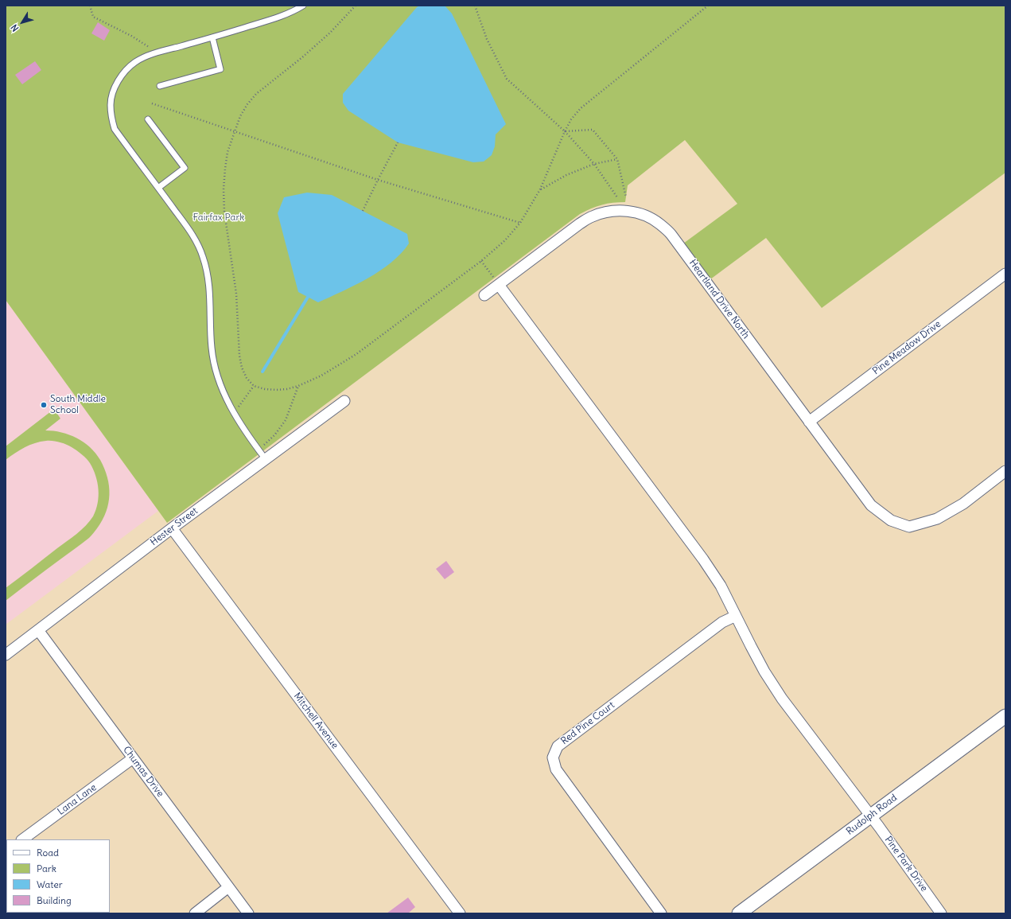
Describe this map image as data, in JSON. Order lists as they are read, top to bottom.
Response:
{
  "streets": {
    "street": [
      "Heartland Drive North",
      "Pine Meadow Drive",
      "Hester Street",
      "Mitchell Avenue",
      "Red Pine Court",
      "Chumas Drive",
      "Lana Lane",
      "Rudolph Road",
      "Pine Park Drive"
    ]
  },
  "crossings": [
    ["Heartland Drive North", "Pine Meadow Drive"],
    ["Heartland Drive North", "Pine Park Drive"],
    ["Hester Street", "Mitchell Avenue"],
    ["Hester Street", "Chumas Drive"],
    ["Red Pine Court", "Pine Park Drive"],
    ["Chumas Drive", "Lana Lane"],
    ["Rudolph Road", "Pine Park Drive"]
  ],
  "parks": ["Fairfax Park"],
  "places": ["South Middle School"],
  "legend": [
    "Road",
    "Park",
    "Water",
    "Building"
  ],
  "north": "bottom left"
}
